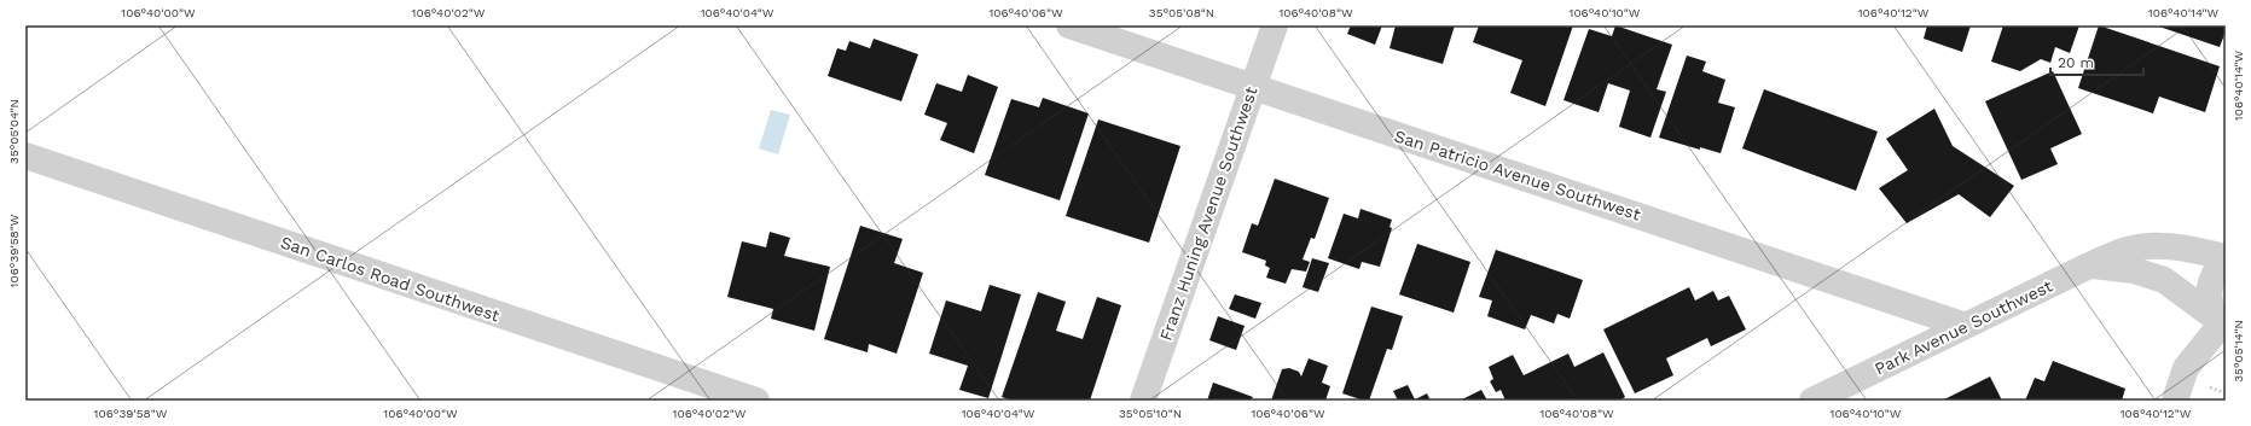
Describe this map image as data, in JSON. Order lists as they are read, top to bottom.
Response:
{
  "streets": {
    "street": [
      "San Patricio Avenue Southwest",
      "Franz Huning Avenue Southwest",
      "San Carlos Road Southwest",
      "Park Avenue Southwest"
    ]
  },
  "crossings": [
    ["San Patricio Avenue Southwest", "Franz Huning Avenue Southwest"],
    ["San Patricio Avenue Southwest", "Park Avenue Southwest"]
  ],
  "scale_bar": "20 m",
  "coordinates": [
    "106°40'00\"W",
    "106°40'02\"W",
    "106°40'04\"W",
    "106°40'06\"W",
    "35°05'08\"N",
    "106°40'08\"W",
    "106°40'10\"W",
    "106°40'12\"W",
    "106°40'14\"W",
    "35°05'04\"N",
    "106°39'58\"W",
    "35°05'14\"N",
    "35°05'10\"N"
  ]
}
